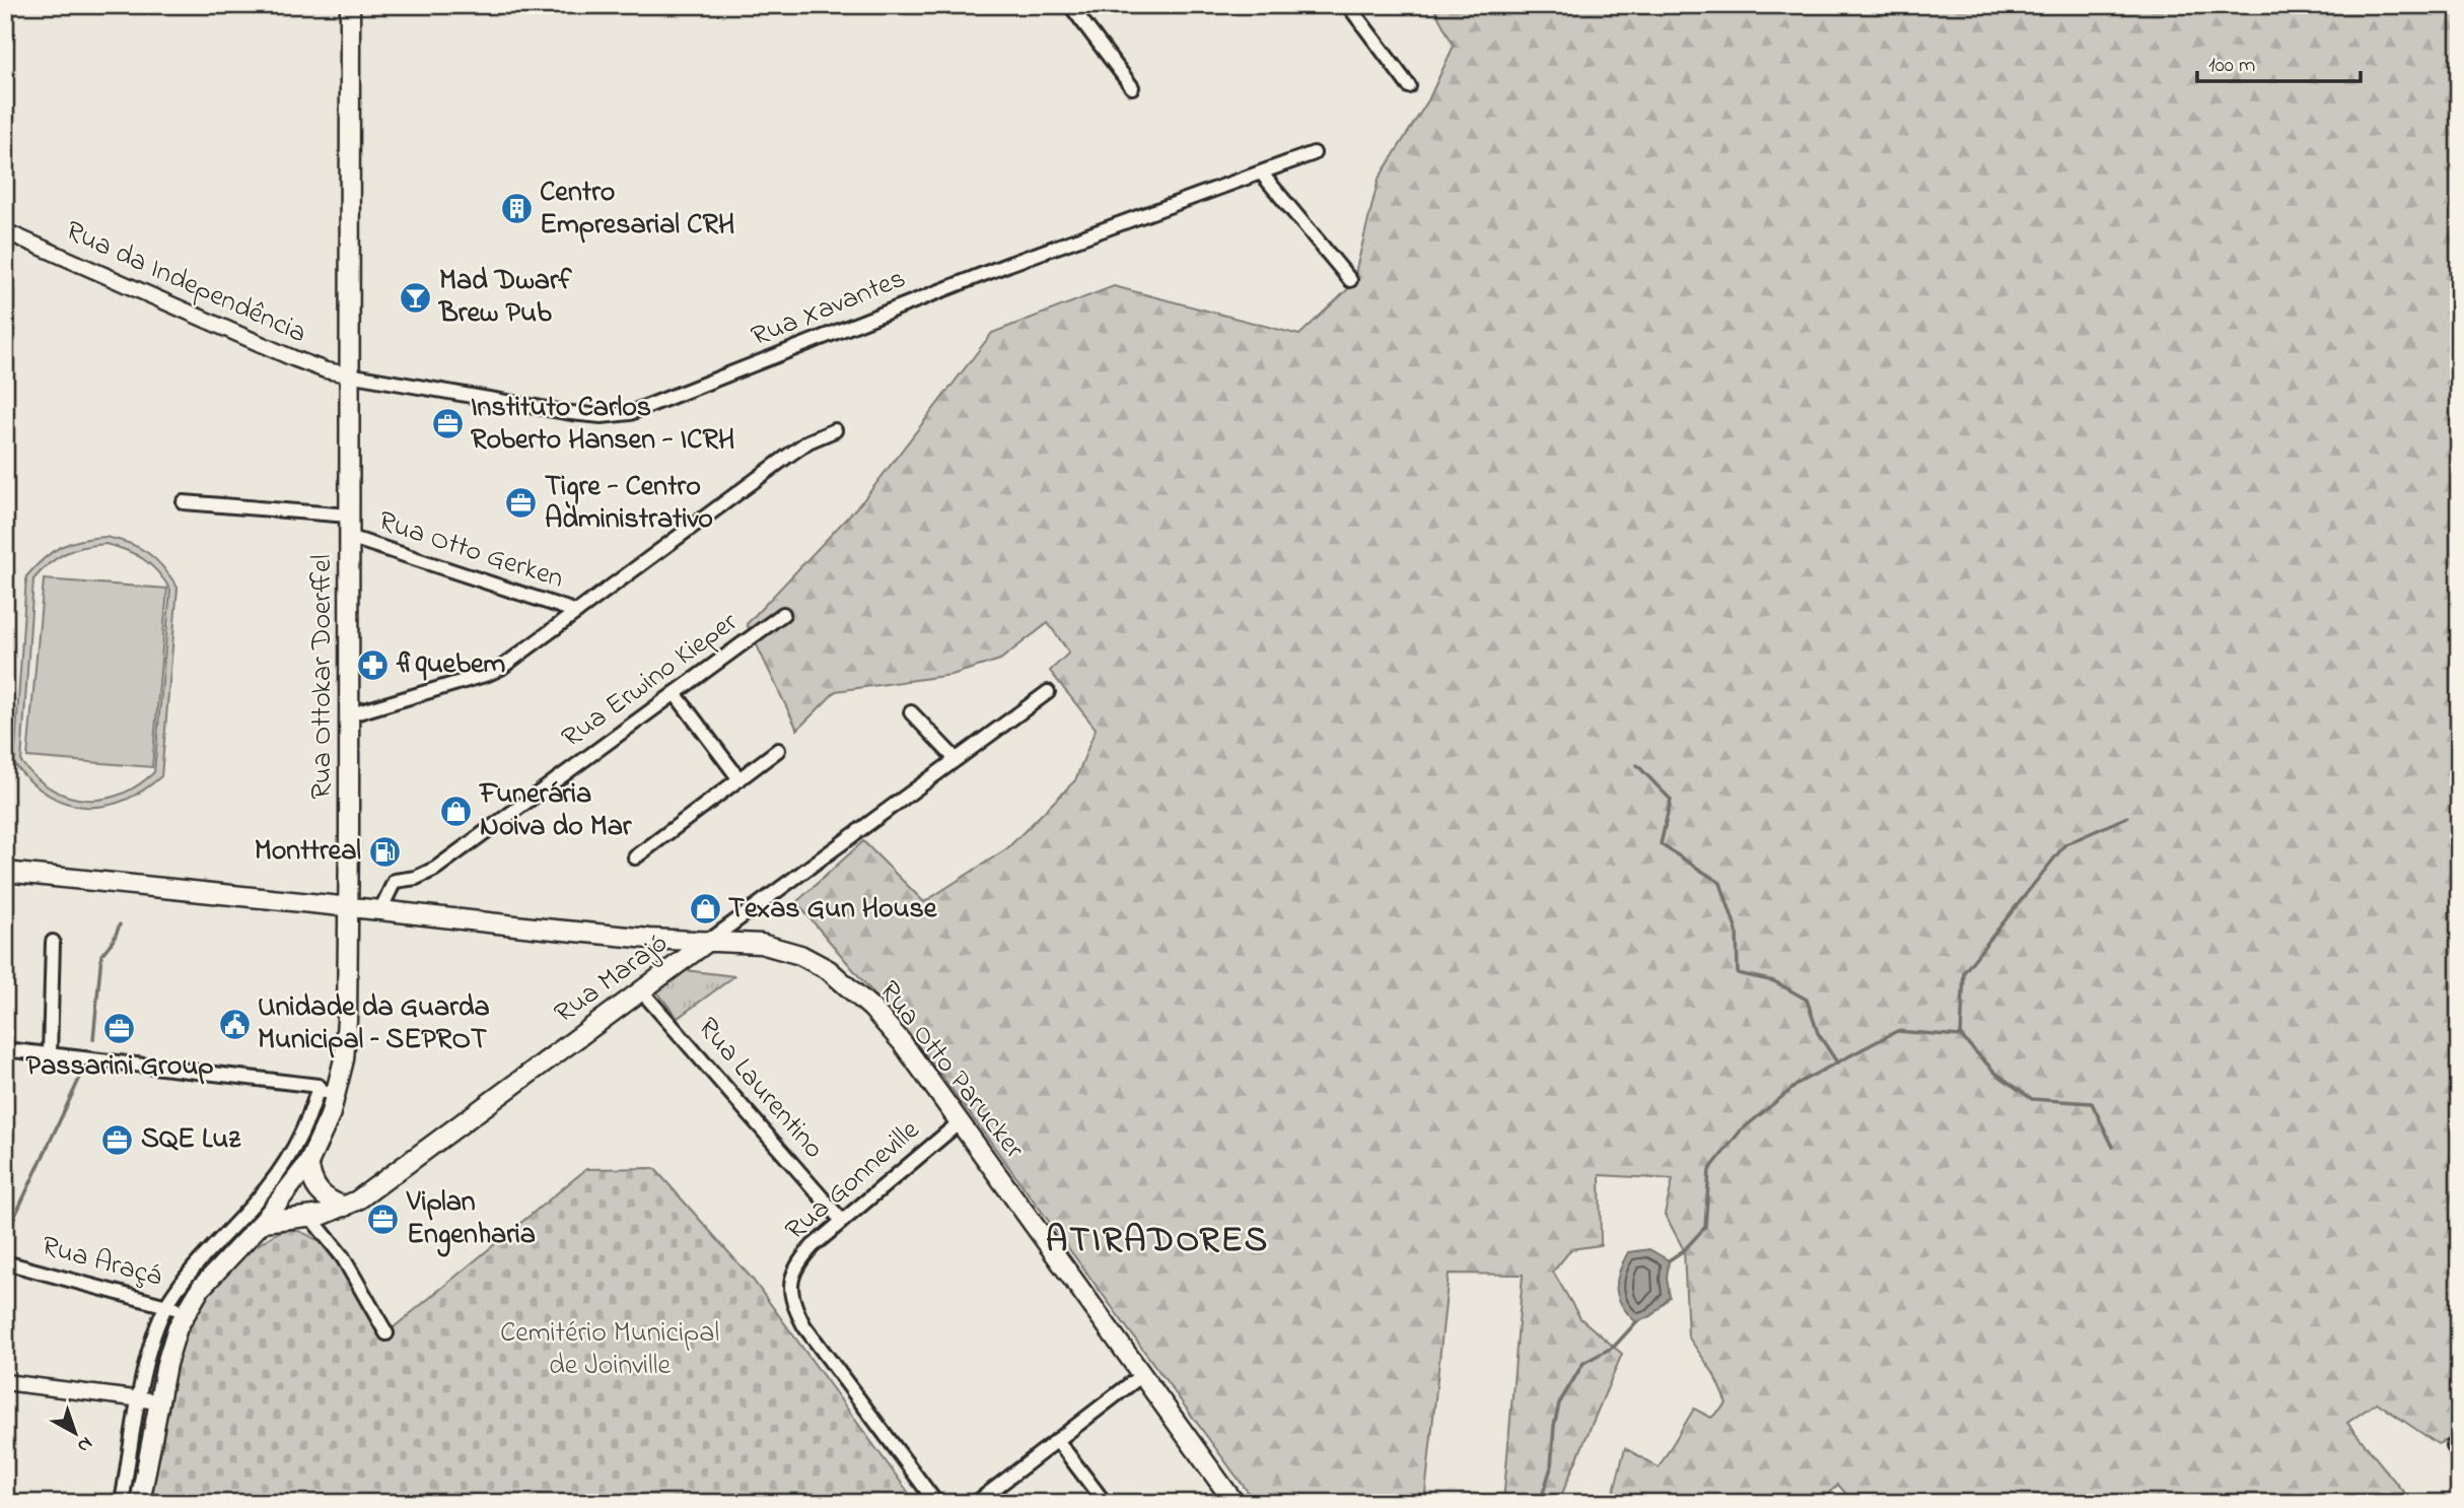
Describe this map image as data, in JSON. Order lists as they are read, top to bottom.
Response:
{
  "streets": {
    "main road": ["Rua Ottokar Doerffel", "Rua Marajó", "Rua Otto Parucker"],
    "street": [
      "Rua da Independência",
      "Rua Xavantes",
      "Rua Otto Gerken",
      "Rua Erwino Kieper",
      "Rua Laurentino",
      "Rua Gonneville",
      "Rua Araçá"
    ]
  },
  "crossings": [
    ["Rua da Independência", "Rua Xavantes"],
    ["Rua da Independência", "Rua Ottokar Doerffel"],
    ["Rua Xavantes", "Rua Ottokar Doerffel"],
    ["Rua Otto Gerken", "Rua Ottokar Doerffel"],
    ["Rua Ottokar Doerffel", "Rua Marajó"],
    ["Rua Ottokar Doerffel", "Rua Otto Parucker"],
    ["Rua Ottokar Doerffel", "Rua Araçá"],
    ["Rua Erwino Kieper", "Rua Otto Parucker"],
    ["Rua Marajó", "Rua Otto Parucker"],
    ["Rua Marajó", "Rua Laurentino"],
    ["Rua Otto Parucker", "Rua Gonneville"],
    ["Rua Laurentino", "Rua Gonneville"]
  ],
  "districts": ["ATIRADORES"],
  "parks": ["Cemitério Municipal de Joinville"],
  "places": {
    "building": ["Centro Empresarial CRH"],
    "bar": ["Mad Dwarf Brew Pub"],
    "office": [
      "Instituto Carlos Roberto Hansen - ICRH",
      "Tigre - Centro Administrativo",
      "Passarini Group",
      "SQE Luz",
      "Viplan Engenharia"
    ],
    "pharmacy": ["fiquebem"],
    "shop": ["Funerária Noiva do Mar", "Texas Gun House"],
    "fuel station": ["Monttreal"],
    "public building": ["Unidade da Guarda Municipal – SEPROT"]
  },
  "scale_bar": "100 m",
  "north": "bottom right"
}
